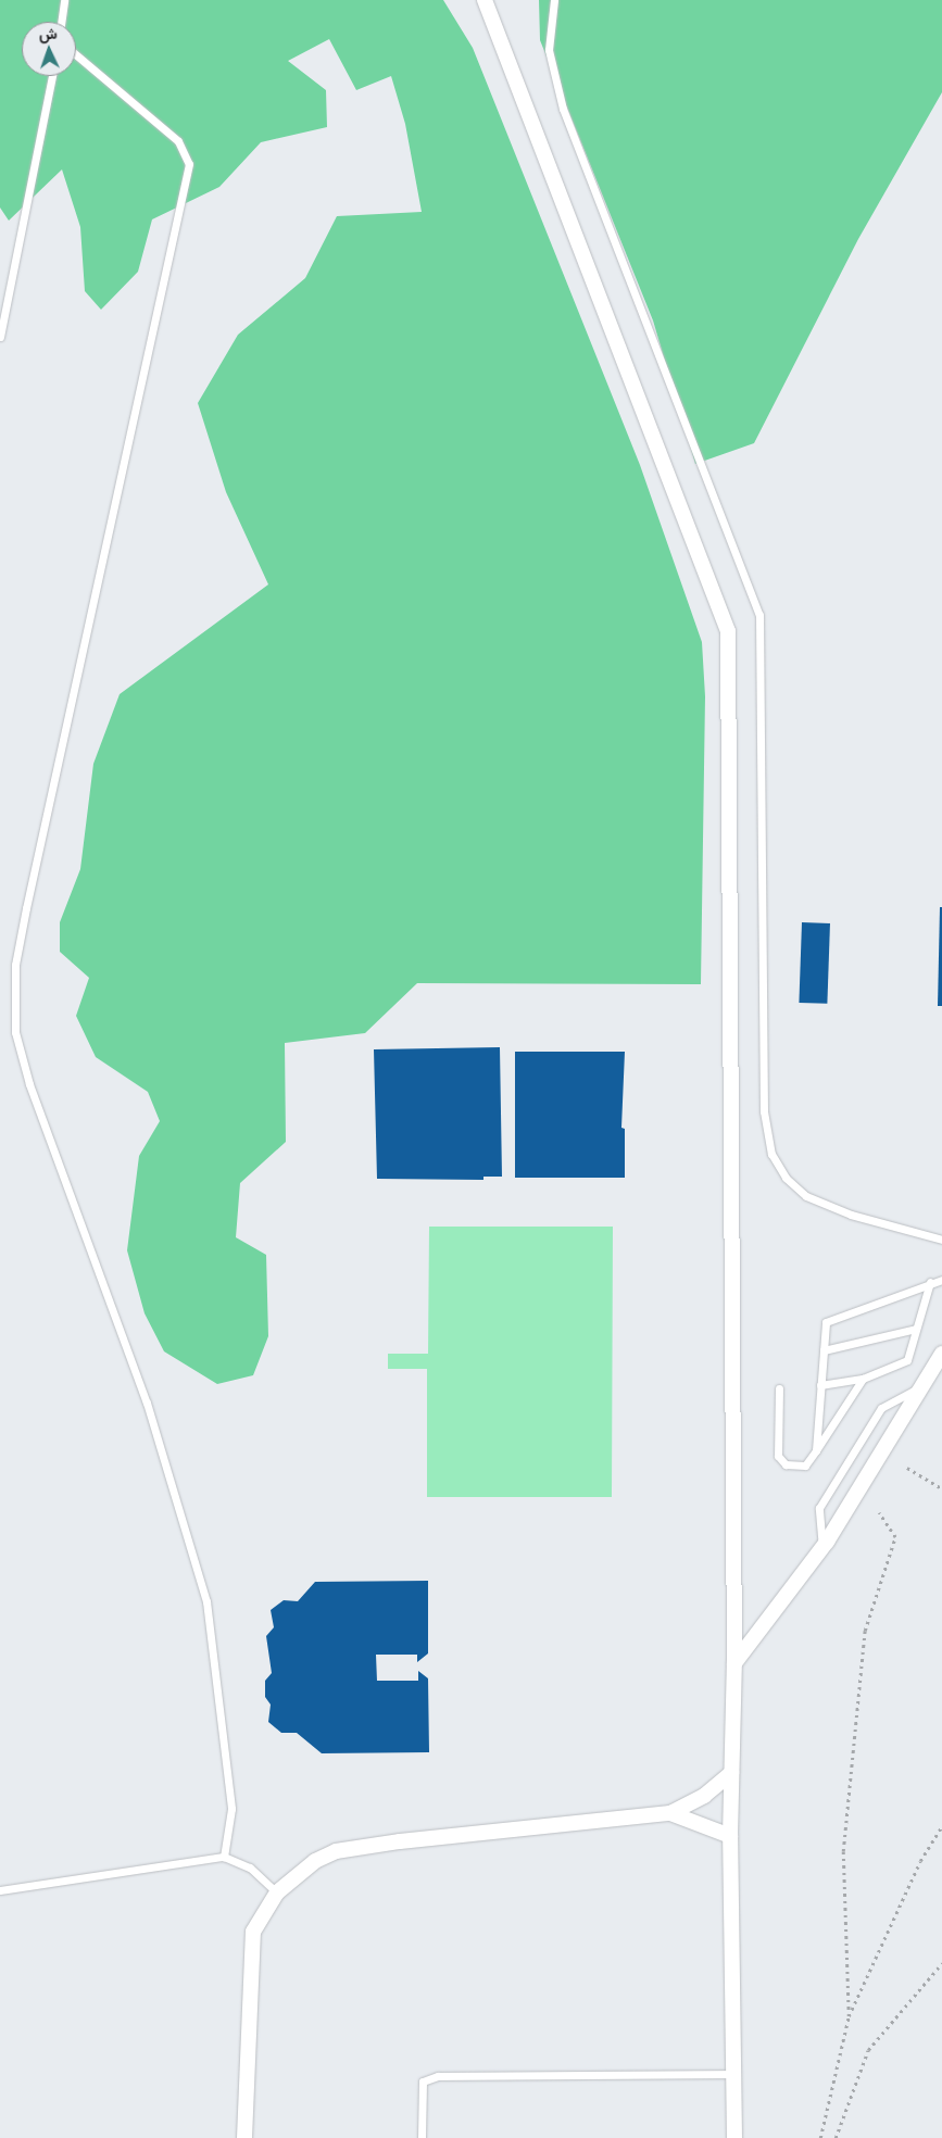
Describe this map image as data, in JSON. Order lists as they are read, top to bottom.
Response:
{
  "north": "top"
}
